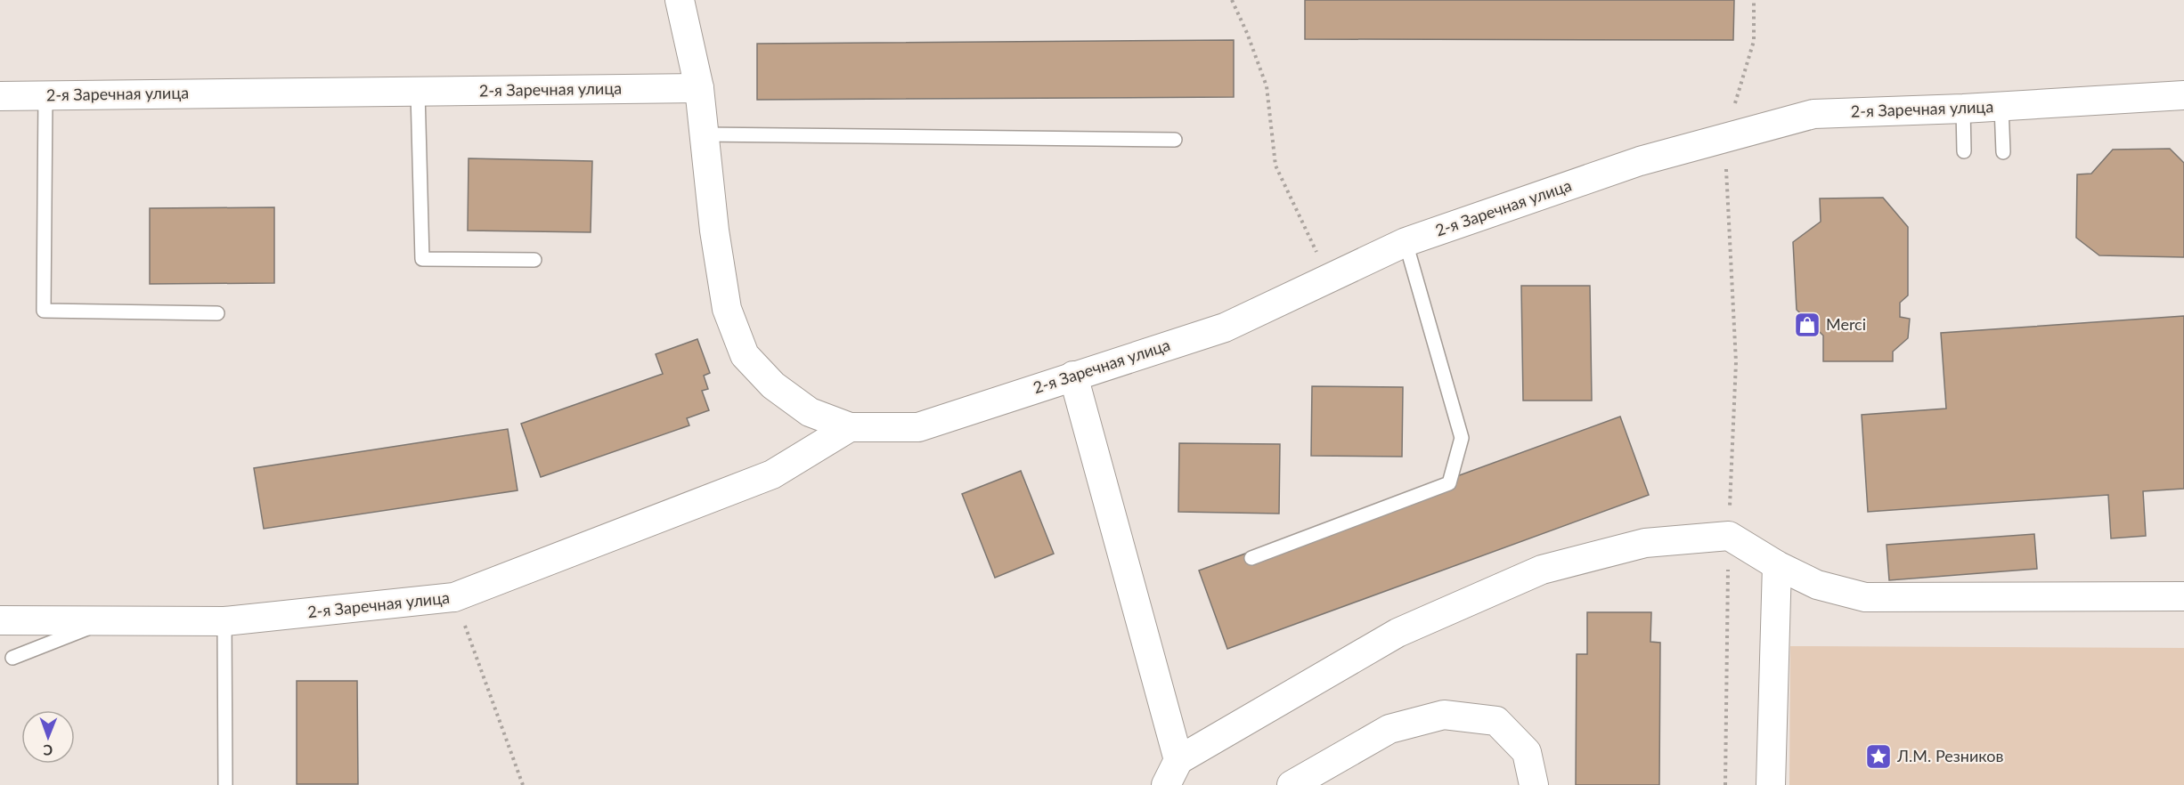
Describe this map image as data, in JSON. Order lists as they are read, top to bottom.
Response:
{
  "streets": {
    "street": ["2-я Заречная улица"]
  },
  "places": {
    "shop": ["Merci"],
    "place": ["Л.М. Резников"]
  },
  "north": "bottom"
}
